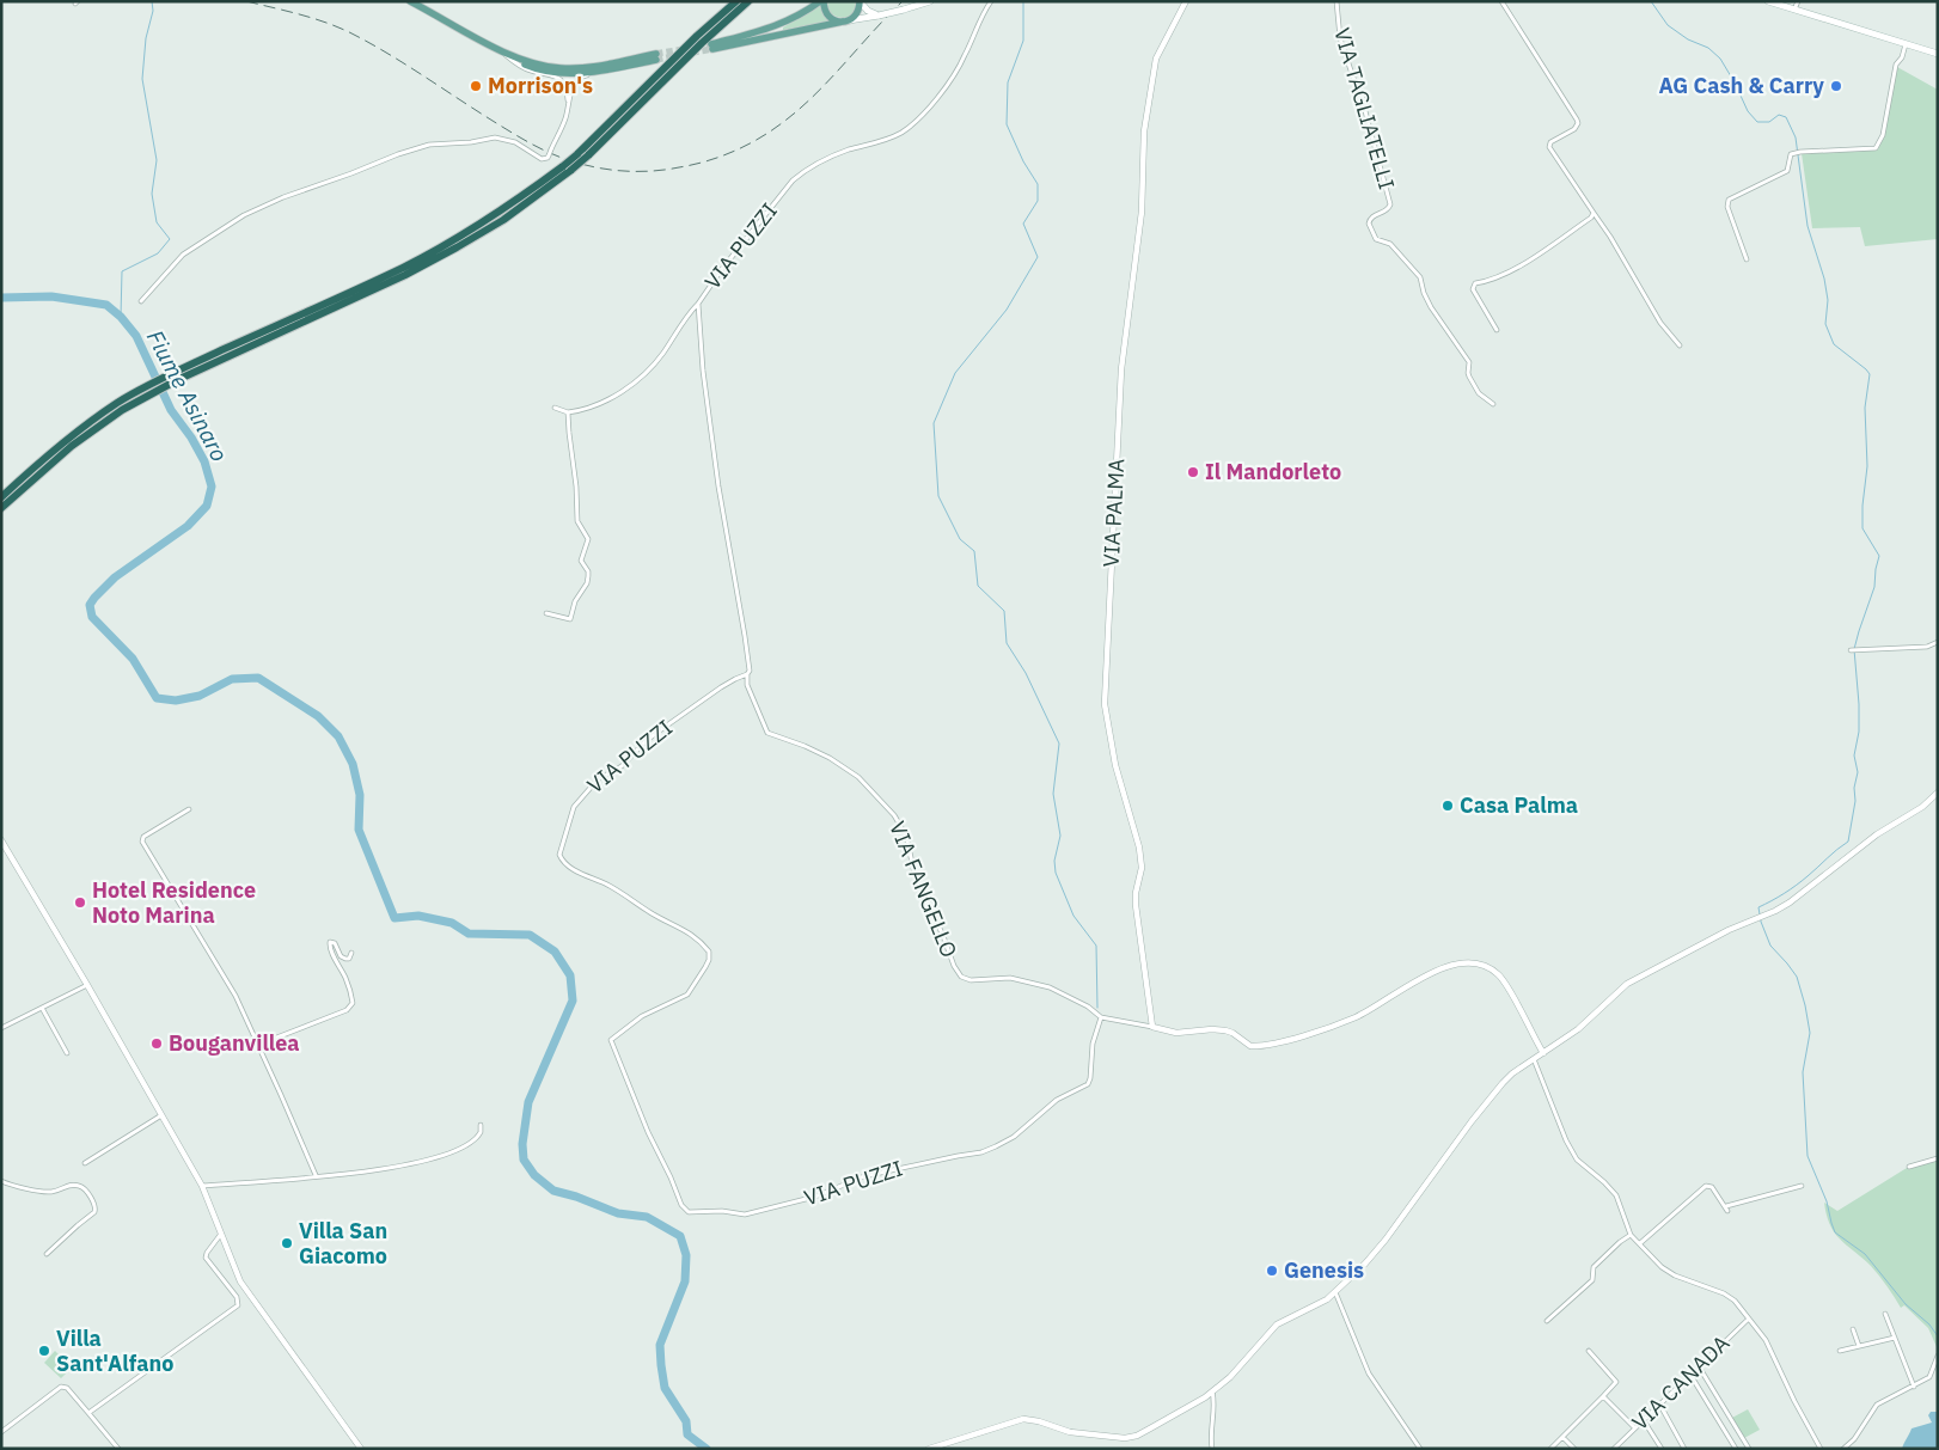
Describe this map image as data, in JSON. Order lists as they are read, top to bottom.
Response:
{
  "streets": {
    "street": [
      "VIA TAGLIATELLI",
      "VIA PUZZI",
      "VIA PALMA",
      "VIA FANGELLO",
      "VIA CANADA"
    ]
  },
  "crossings": [
    ["VIA PUZZI", "VIA FANGELLO"],
    ["VIA PALMA", "VIA FANGELLO"]
  ],
  "water": ["Fiume Asinaro"],
  "places": [
    "Morrison's",
    "AG Cash & Carry",
    "Il Mandorleto",
    "Casa Palma",
    "Hotel Residence Noto Marina",
    "Bouganvillea",
    "Villa San Giacomo",
    "Genesis",
    "Villa Sant'Alfano"
  ]
}
